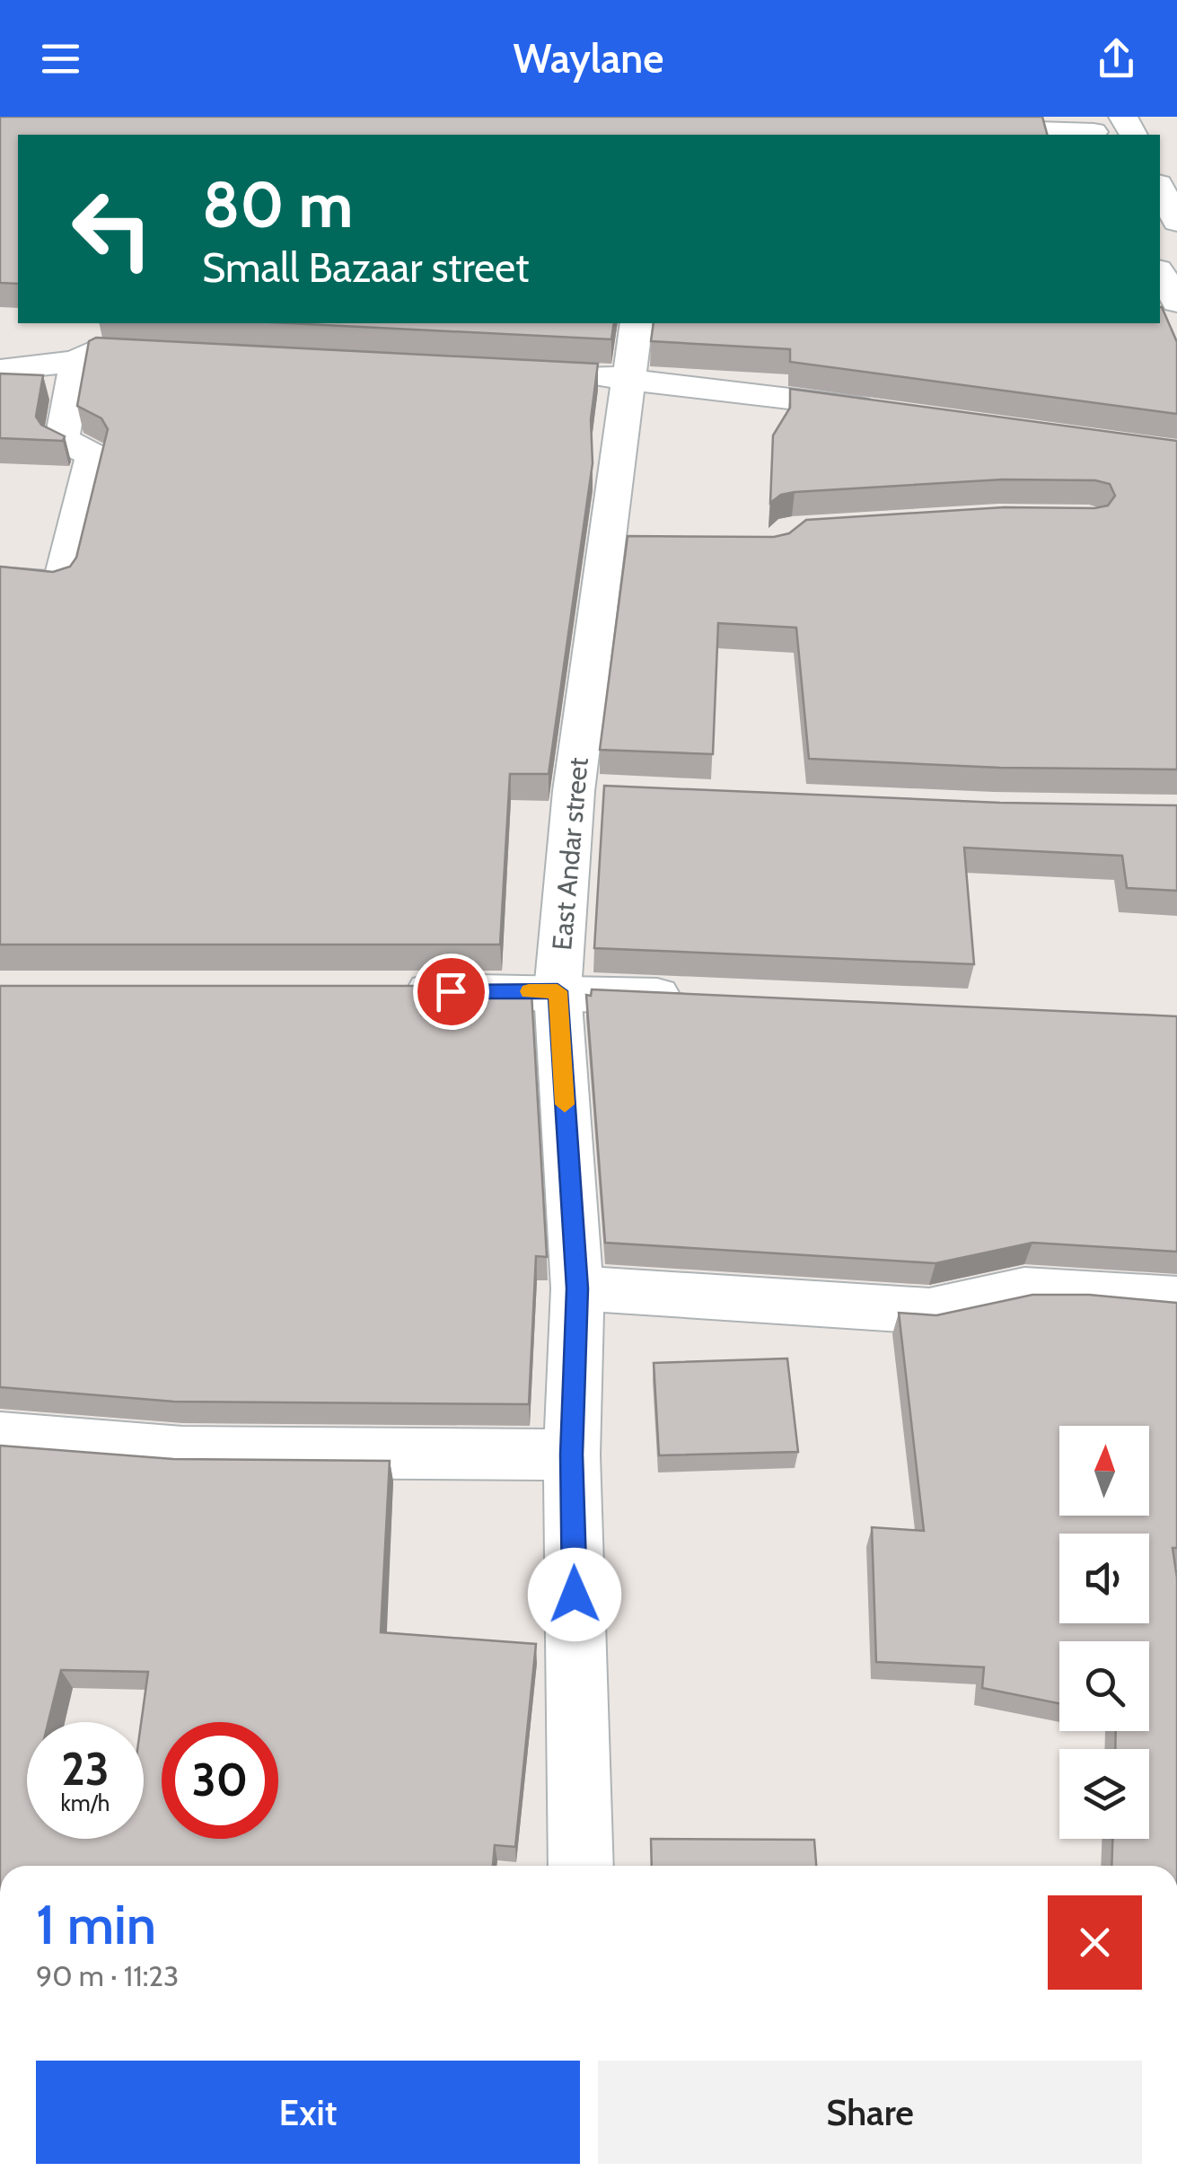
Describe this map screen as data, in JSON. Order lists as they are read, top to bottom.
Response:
{
  "streets": {
    "street": ["East Andar street"]
  },
  "north": "top",
  "page": {
    "header": "Waylane",
    "turn": ["80 m", "Small Bazaar street"],
    "speed": "23 km/h",
    "limit": "30",
    "heading": ["1 min", "90 m · 11:23"],
    "buttons": ["Exit", "Share"]
  }
}
